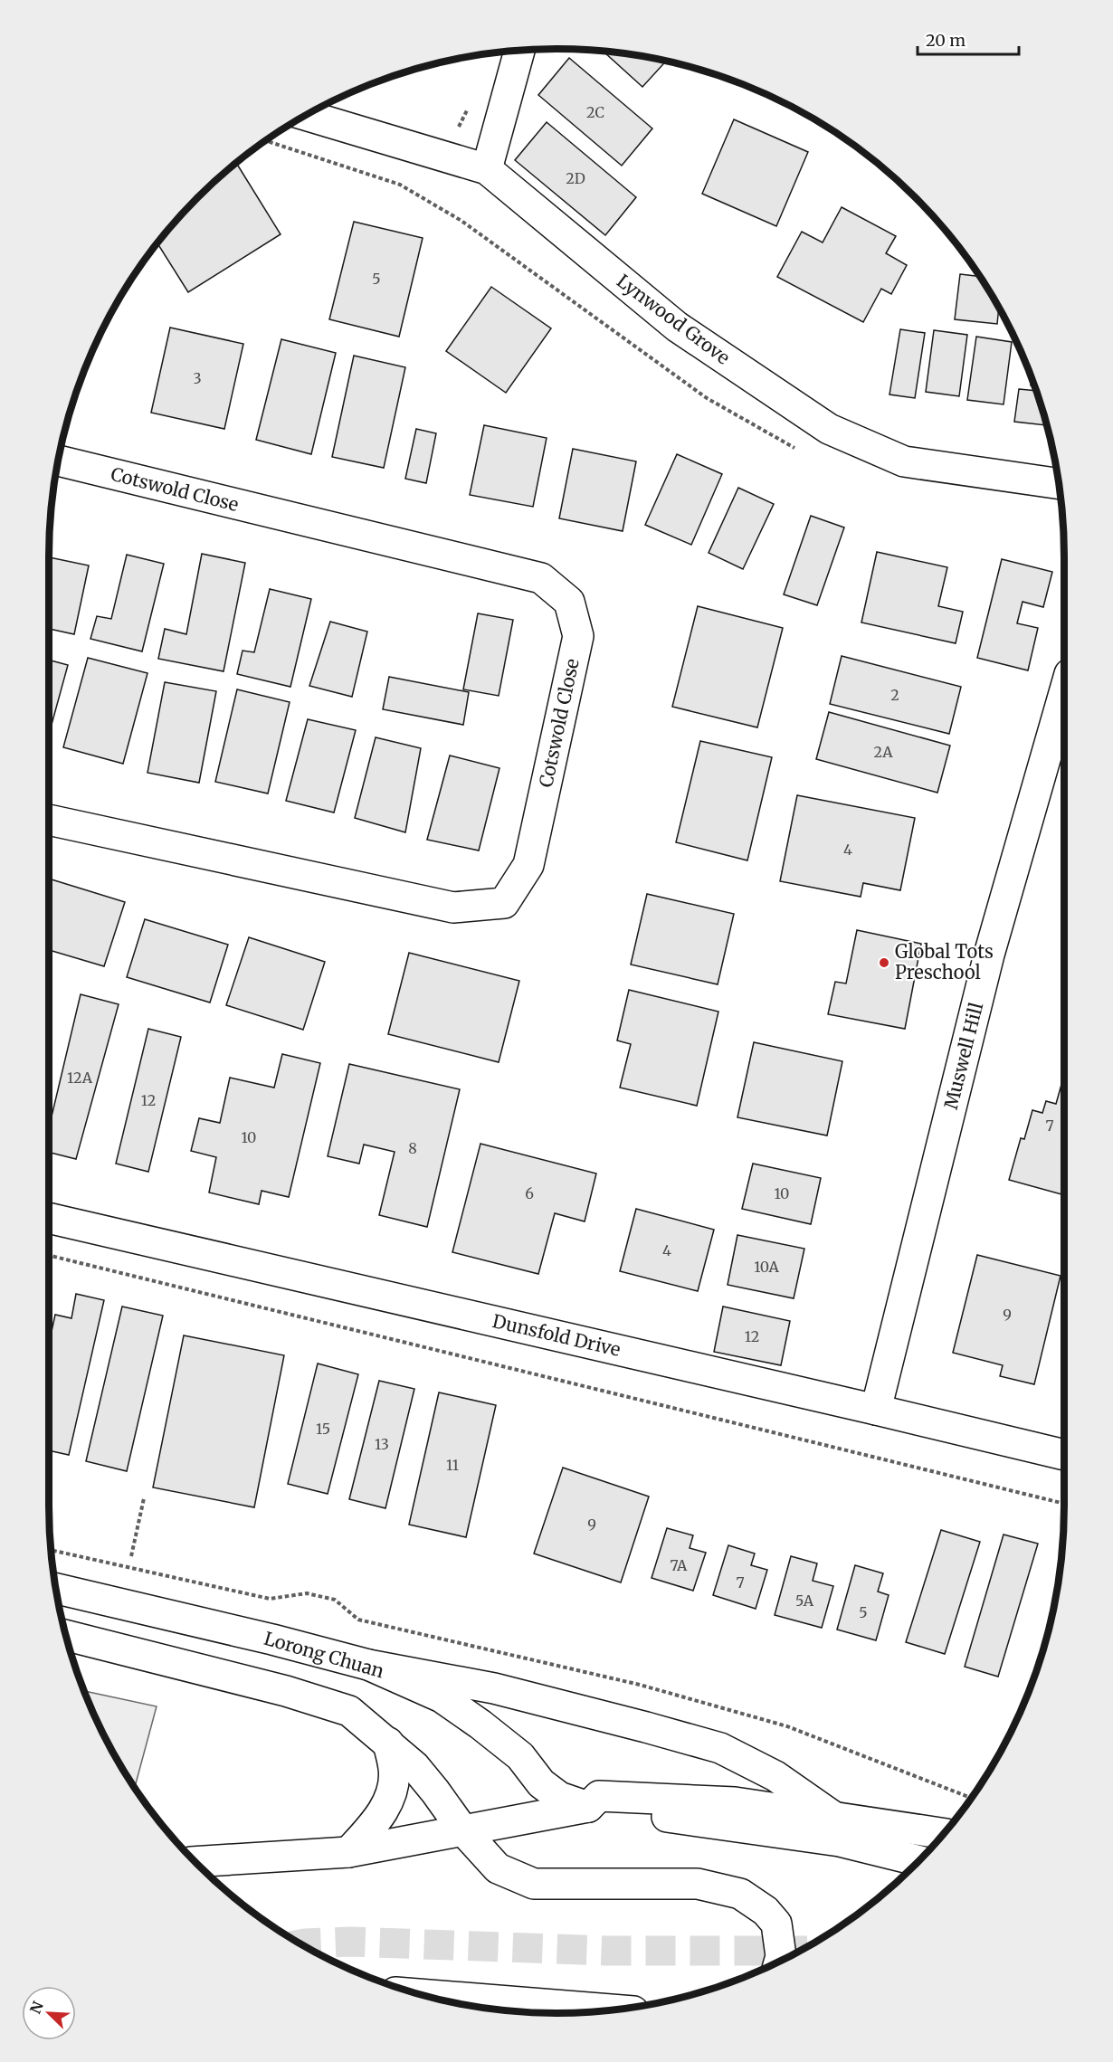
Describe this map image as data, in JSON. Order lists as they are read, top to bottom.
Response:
{
  "streets": {
    "main road": [
      "Lynwood Grove",
      "Cotswold Close",
      "Muswell Hill",
      "Dunsfold Drive",
      "Lorong Chuan"
    ]
  },
  "crossings": [
    ["Muswell Hill", "Dunsfold Drive"]
  ],
  "places": ["Global Tots Preschool"],
  "house_numbers": [
    "2C",
    "2D",
    "5",
    "3",
    "2",
    "2A",
    "4",
    "12A",
    "12",
    "7",
    "10",
    "8",
    "6",
    "10",
    "4",
    "10A",
    "9",
    "12",
    "15",
    "13",
    "11",
    "9",
    "7A",
    "7",
    "5A",
    "5"
  ],
  "scale_bar": "20 m",
  "north": "top left"
}
